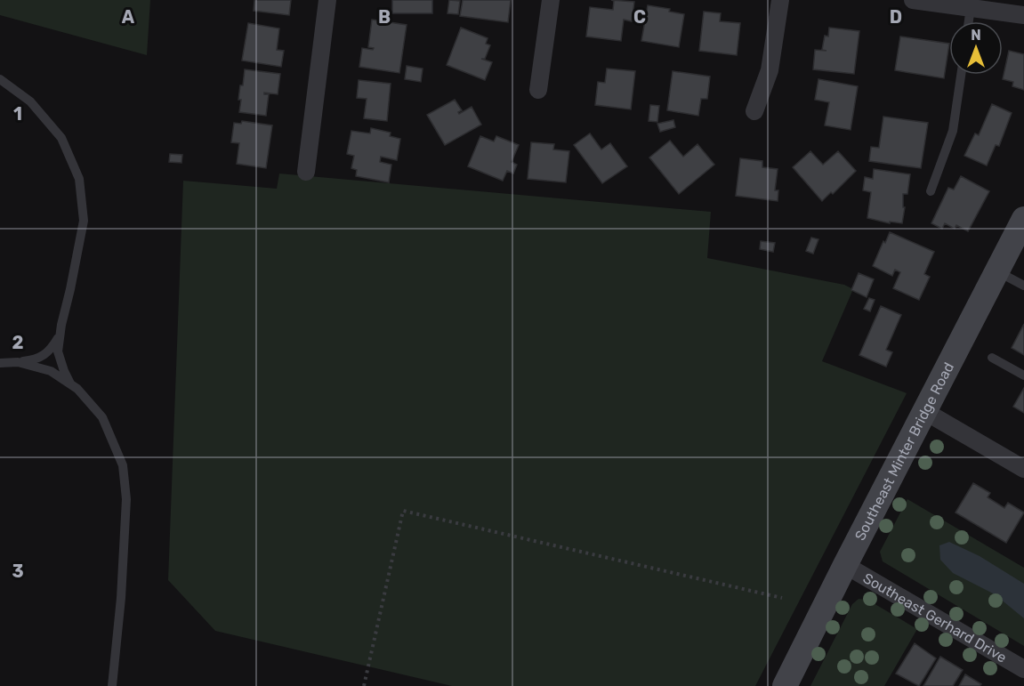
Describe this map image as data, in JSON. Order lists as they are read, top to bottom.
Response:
{
  "streets": {
    "main road": ["Southeast Minter Bridge Road"],
    "street": ["Southeast Gerhard Drive"]
  },
  "crossings": [
    ["Southeast Minter Bridge Road", "Southeast Gerhard Drive"]
  ],
  "north": "top",
  "grid": {
    "columns": [
      "A",
      "B",
      "C",
      "D"
    ],
    "rows": ["1", "2", "3"]
  }
}
